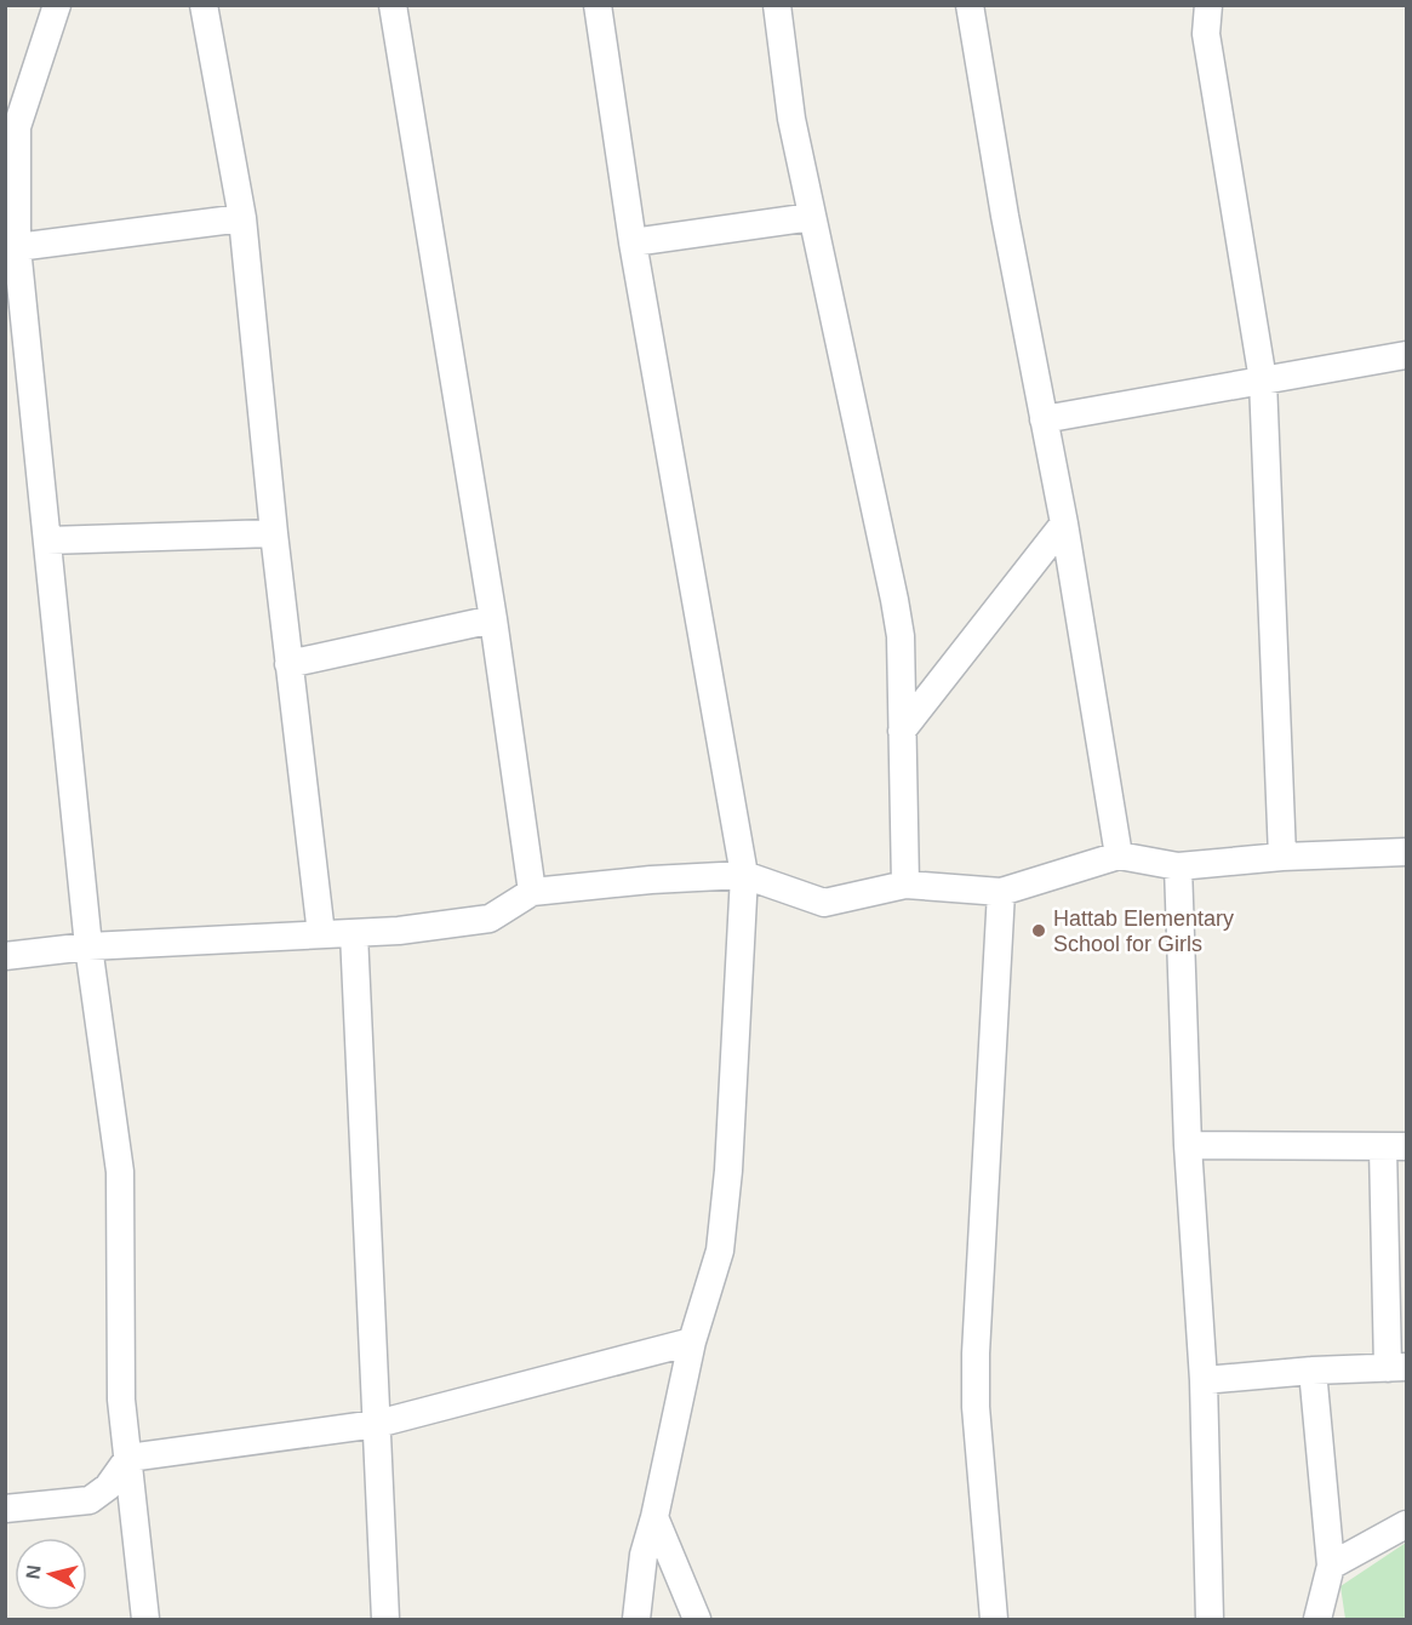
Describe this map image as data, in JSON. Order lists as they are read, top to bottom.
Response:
{
  "places": ["Hattab Elementary School for Girls"],
  "north": "left"
}
